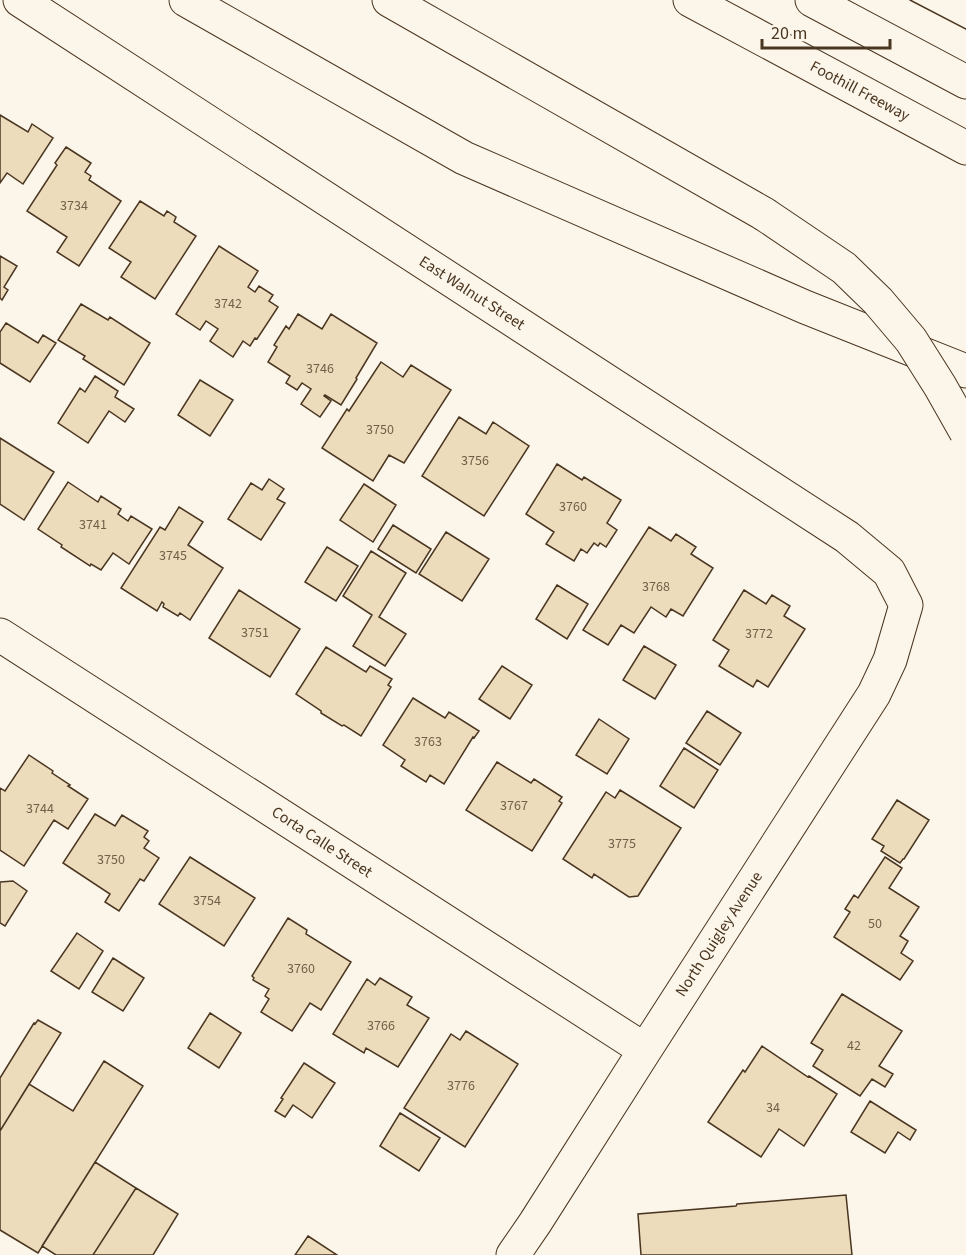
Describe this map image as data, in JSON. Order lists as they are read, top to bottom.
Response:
{
  "streets": {
    "main road": [
      "Foothill Freeway",
      "East Walnut Street",
      "Corta Calle Street",
      "North Quigley Avenue"
    ]
  },
  "crossings": [
    ["East Walnut Street", "North Quigley Avenue"],
    ["Corta Calle Street", "North Quigley Avenue"]
  ],
  "house_numbers": [
    "3734",
    "3742",
    "3746",
    "3750",
    "3756",
    "3760",
    "3741",
    "3745",
    "3768",
    "3751",
    "3772",
    "3763",
    "3767",
    "3744",
    "3775",
    "3750",
    "3754",
    "50",
    "3760",
    "3766",
    "42",
    "3776",
    "34"
  ],
  "scale_bar": "20 m"
}
